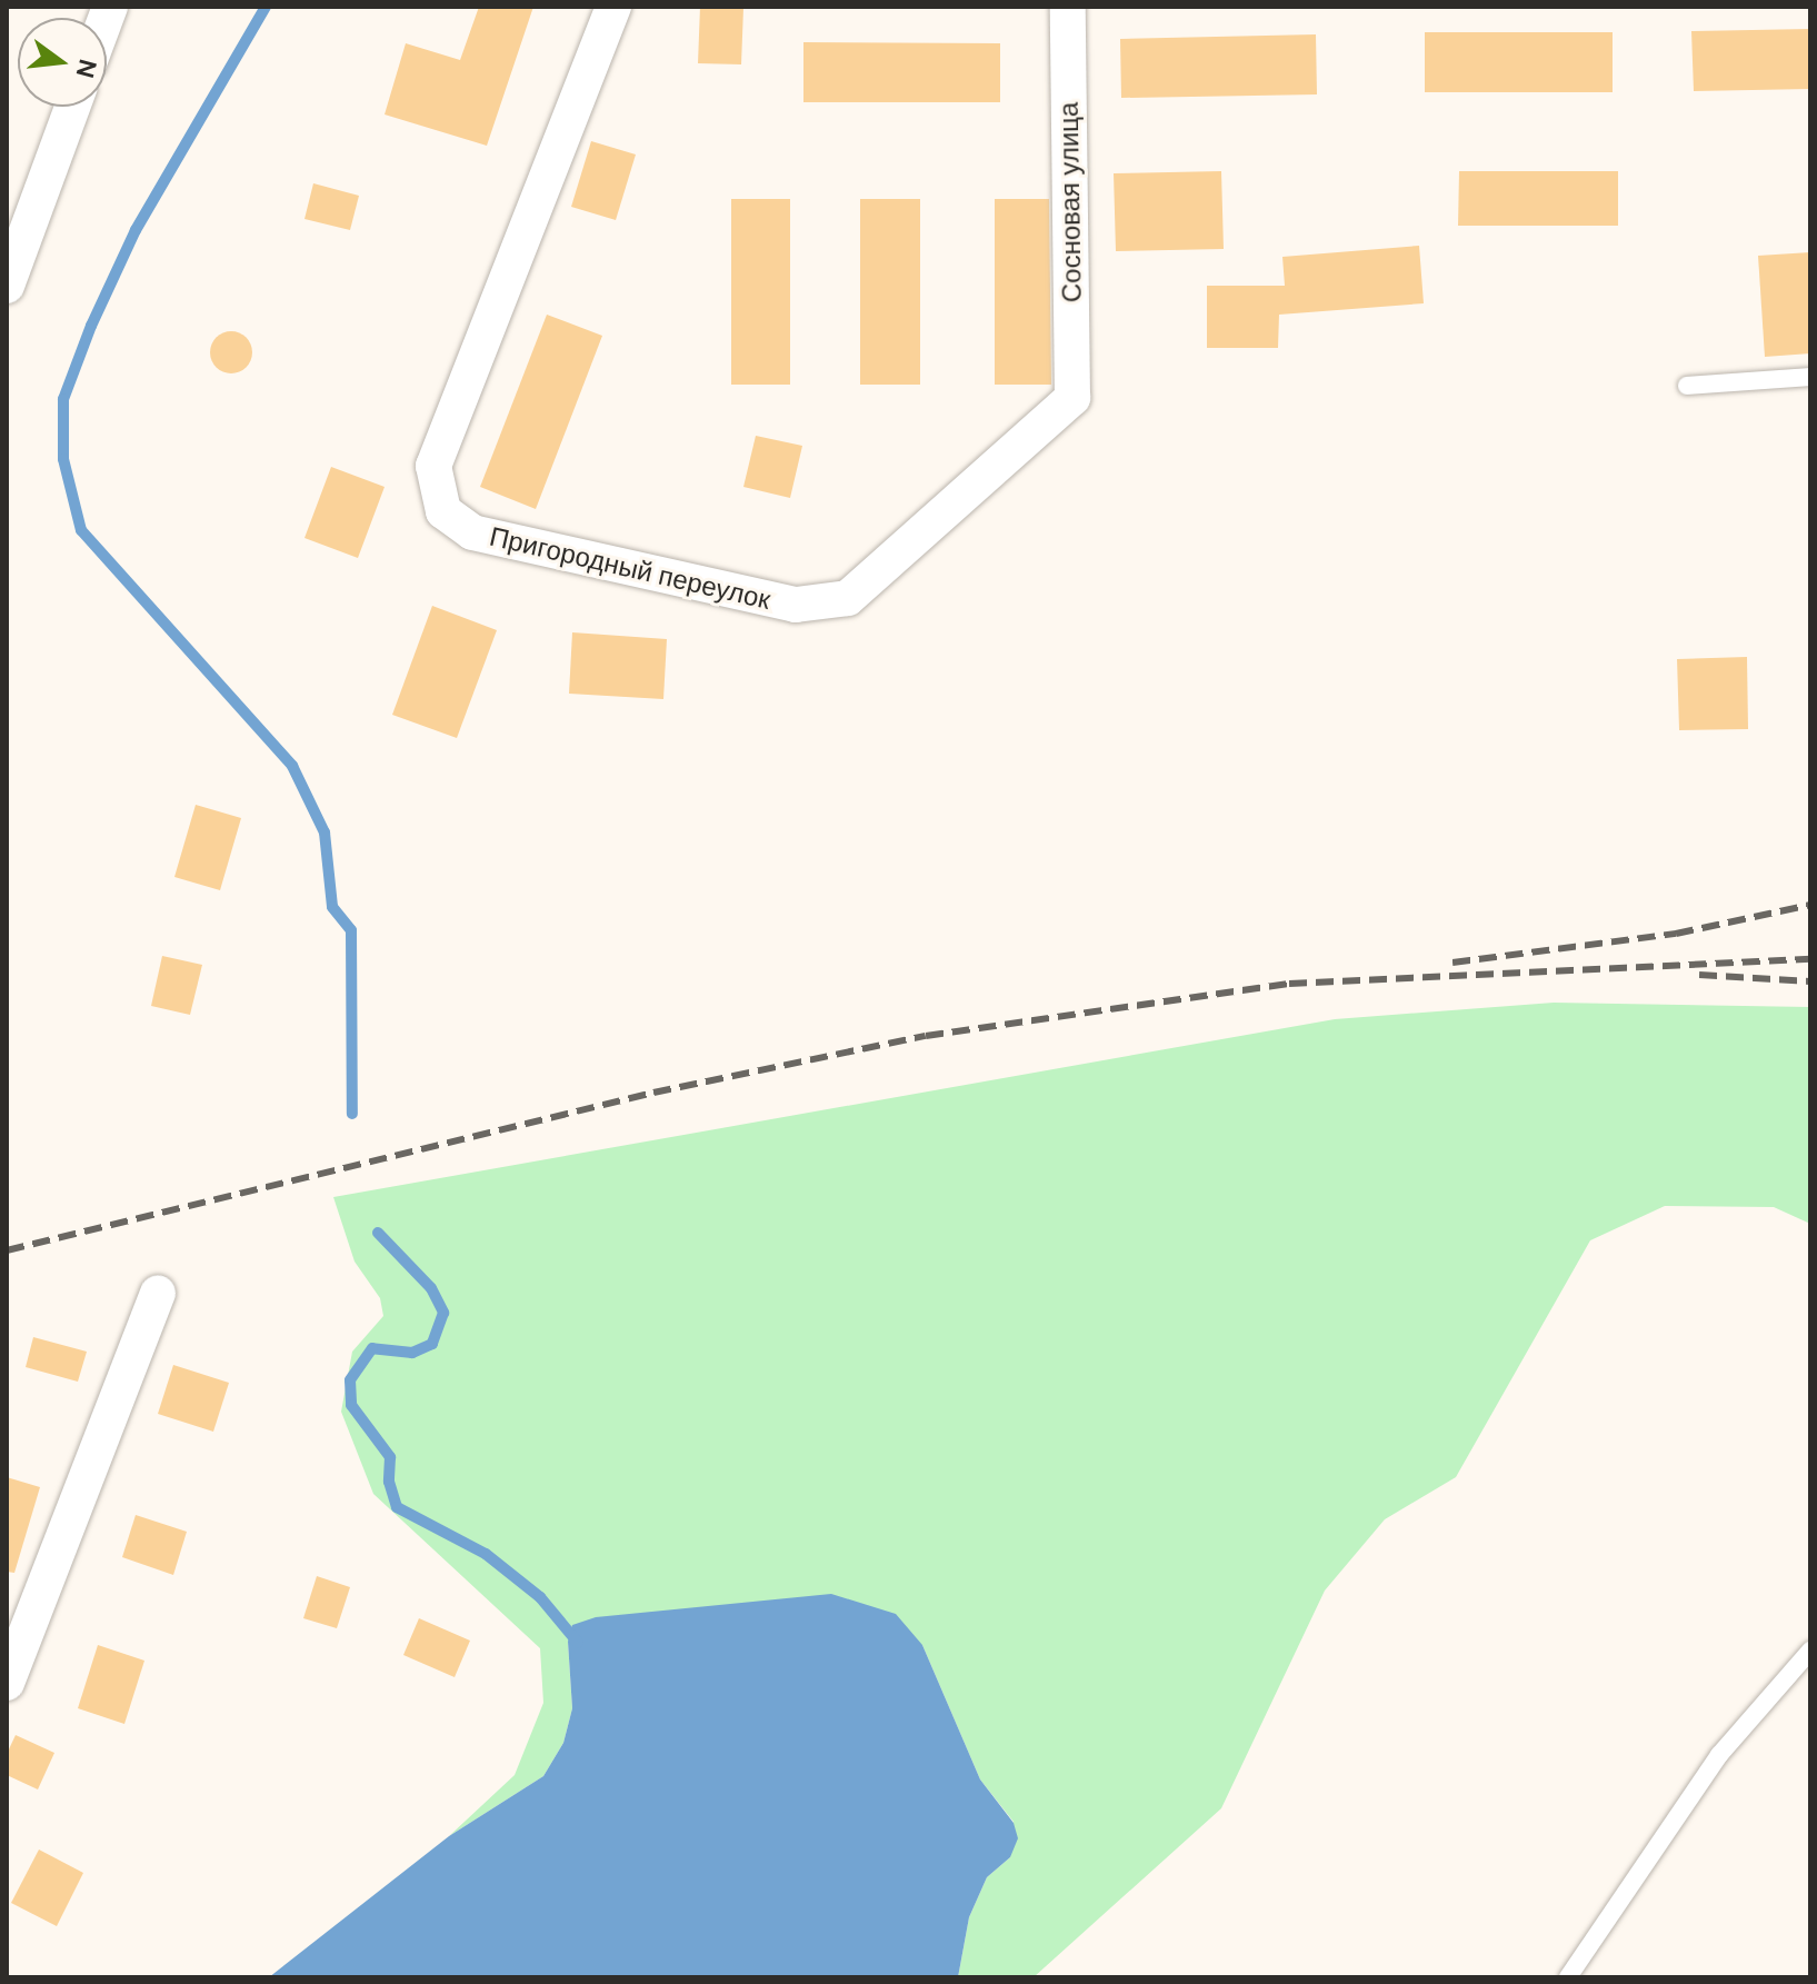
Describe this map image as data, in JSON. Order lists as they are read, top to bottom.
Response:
{
  "streets": {
    "street": ["Сосновая улица", "Пригородный переулок"]
  },
  "crossings": [
    ["Сосновая улица", "Пригородный переулок"]
  ],
  "north": "right"
}
